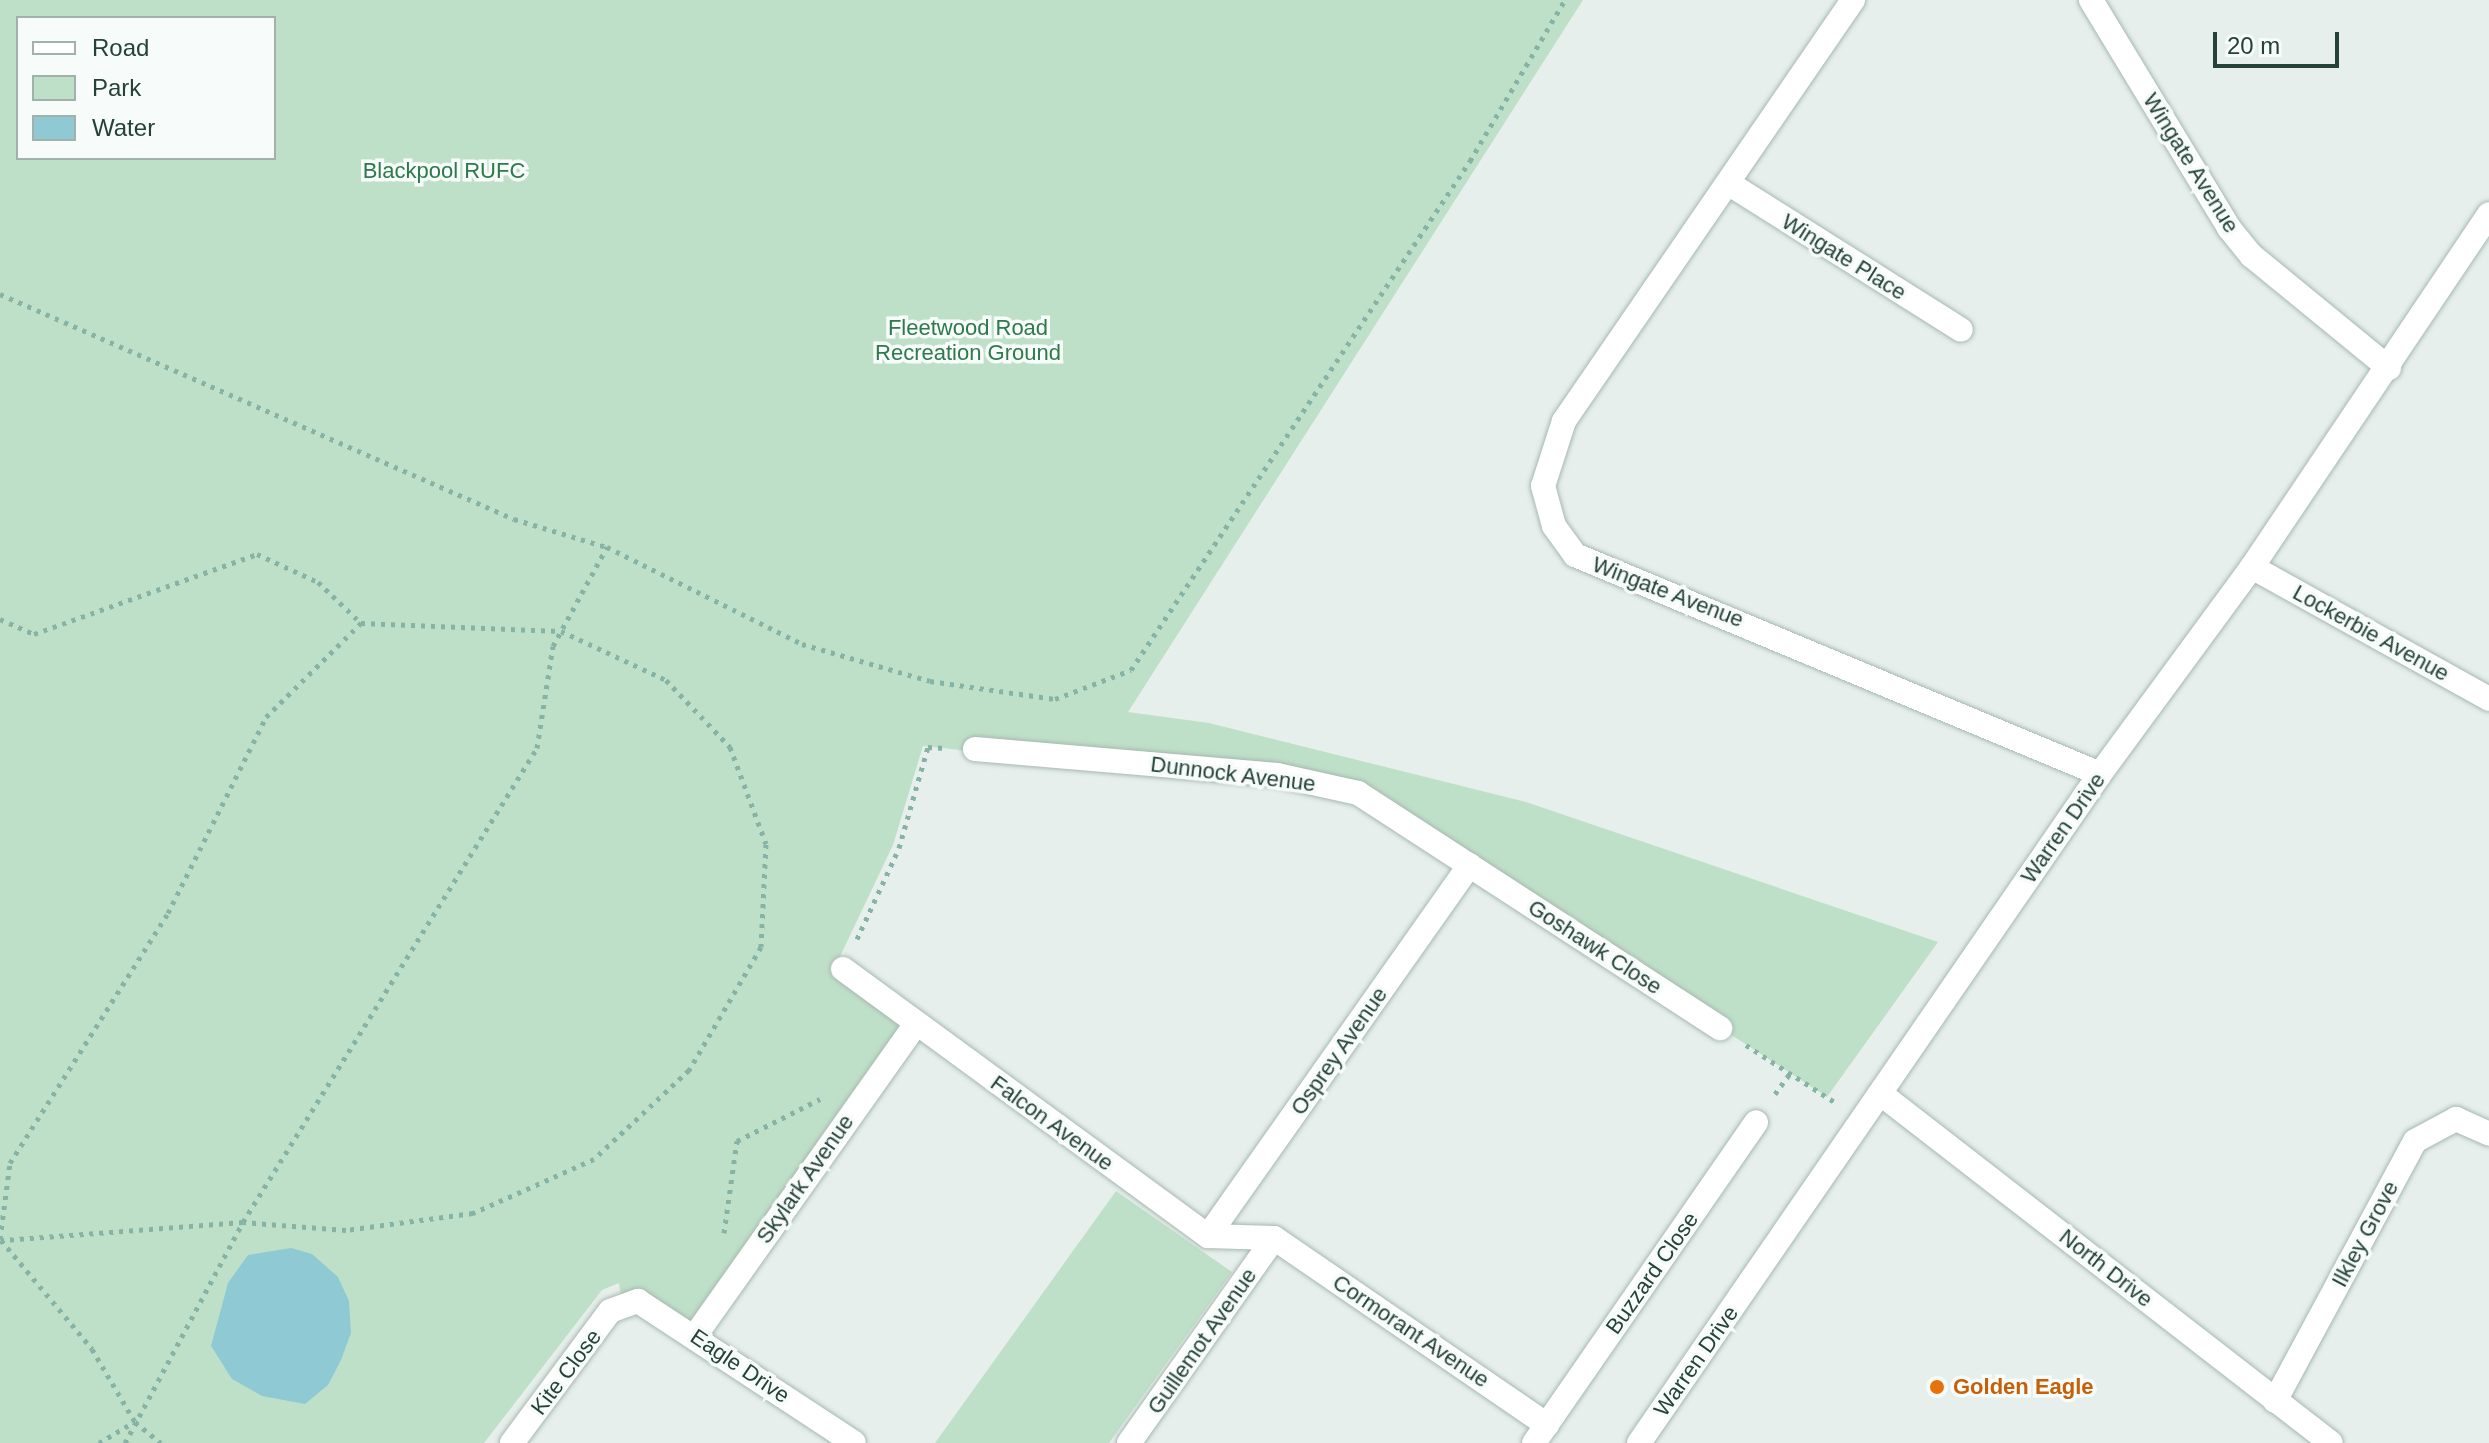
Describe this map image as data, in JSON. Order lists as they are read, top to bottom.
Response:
{
  "streets": {
    "street": [
      "Wingate Avenue",
      "Wingate Place",
      "Lockerbie Avenue",
      "Dunnock Avenue",
      "Warren Drive",
      "Goshawk Close",
      "Osprey Avenue",
      "Falcon Avenue",
      "Skylark Avenue",
      "Ilkley Grove",
      "North Drive",
      "Buzzard Close",
      "Cormorant Avenue",
      "Guillemot Avenue",
      "Eagle Drive",
      "Kite Close"
    ]
  },
  "crossings": [
    ["Wingate Avenue", "Wingate Place"],
    ["Wingate Avenue", "Warren Drive"],
    ["Lockerbie Avenue", "Warren Drive"],
    ["Dunnock Avenue", "Goshawk Close"],
    ["Dunnock Avenue", "Osprey Avenue"],
    ["Warren Drive", "North Drive"],
    ["Goshawk Close", "Osprey Avenue"],
    ["Osprey Avenue", "Falcon Avenue"],
    ["Falcon Avenue", "Skylark Avenue"],
    ["Skylark Avenue", "Eagle Drive"],
    ["Ilkley Grove", "North Drive"],
    ["Buzzard Close", "Cormorant Avenue"],
    ["Cormorant Avenue", "Guillemot Avenue"],
    ["Eagle Drive", "Kite Close"]
  ],
  "parks": ["Blackpool RUFC", "Fleetwood Road Recreation Ground"],
  "places": ["Golden Eagle"],
  "legend": ["Road", "Park", "Water"],
  "scale_bar": "20 m"
}
